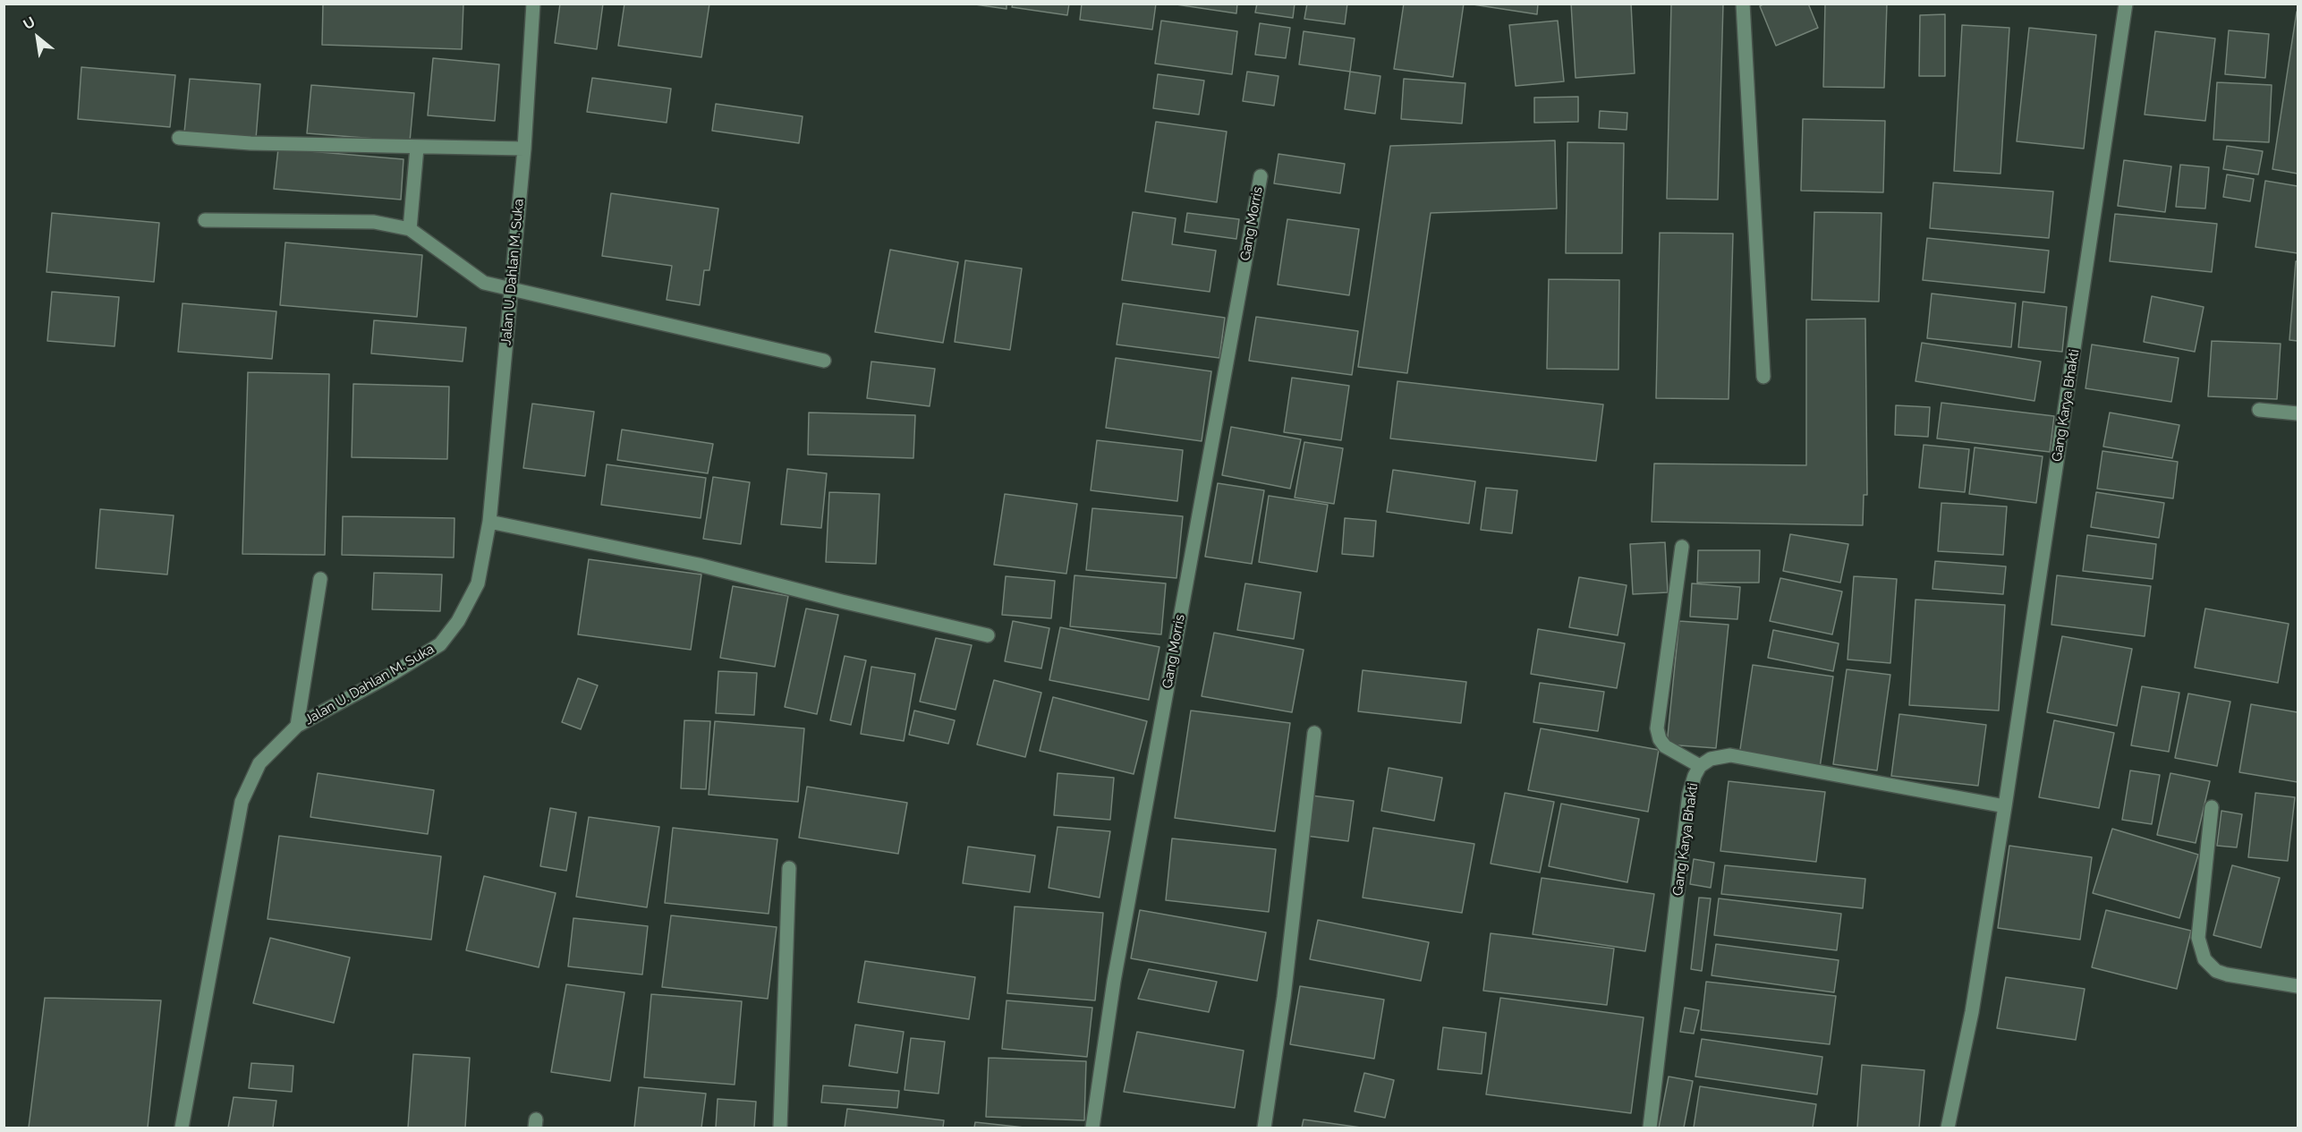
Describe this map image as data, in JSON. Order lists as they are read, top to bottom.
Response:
{
  "streets": {
    "street": ["Gang Morris", "Jalan U. Dahlan M. Suka", "Gang Karya Bhakti"]
  },
  "north": "top left"
}
